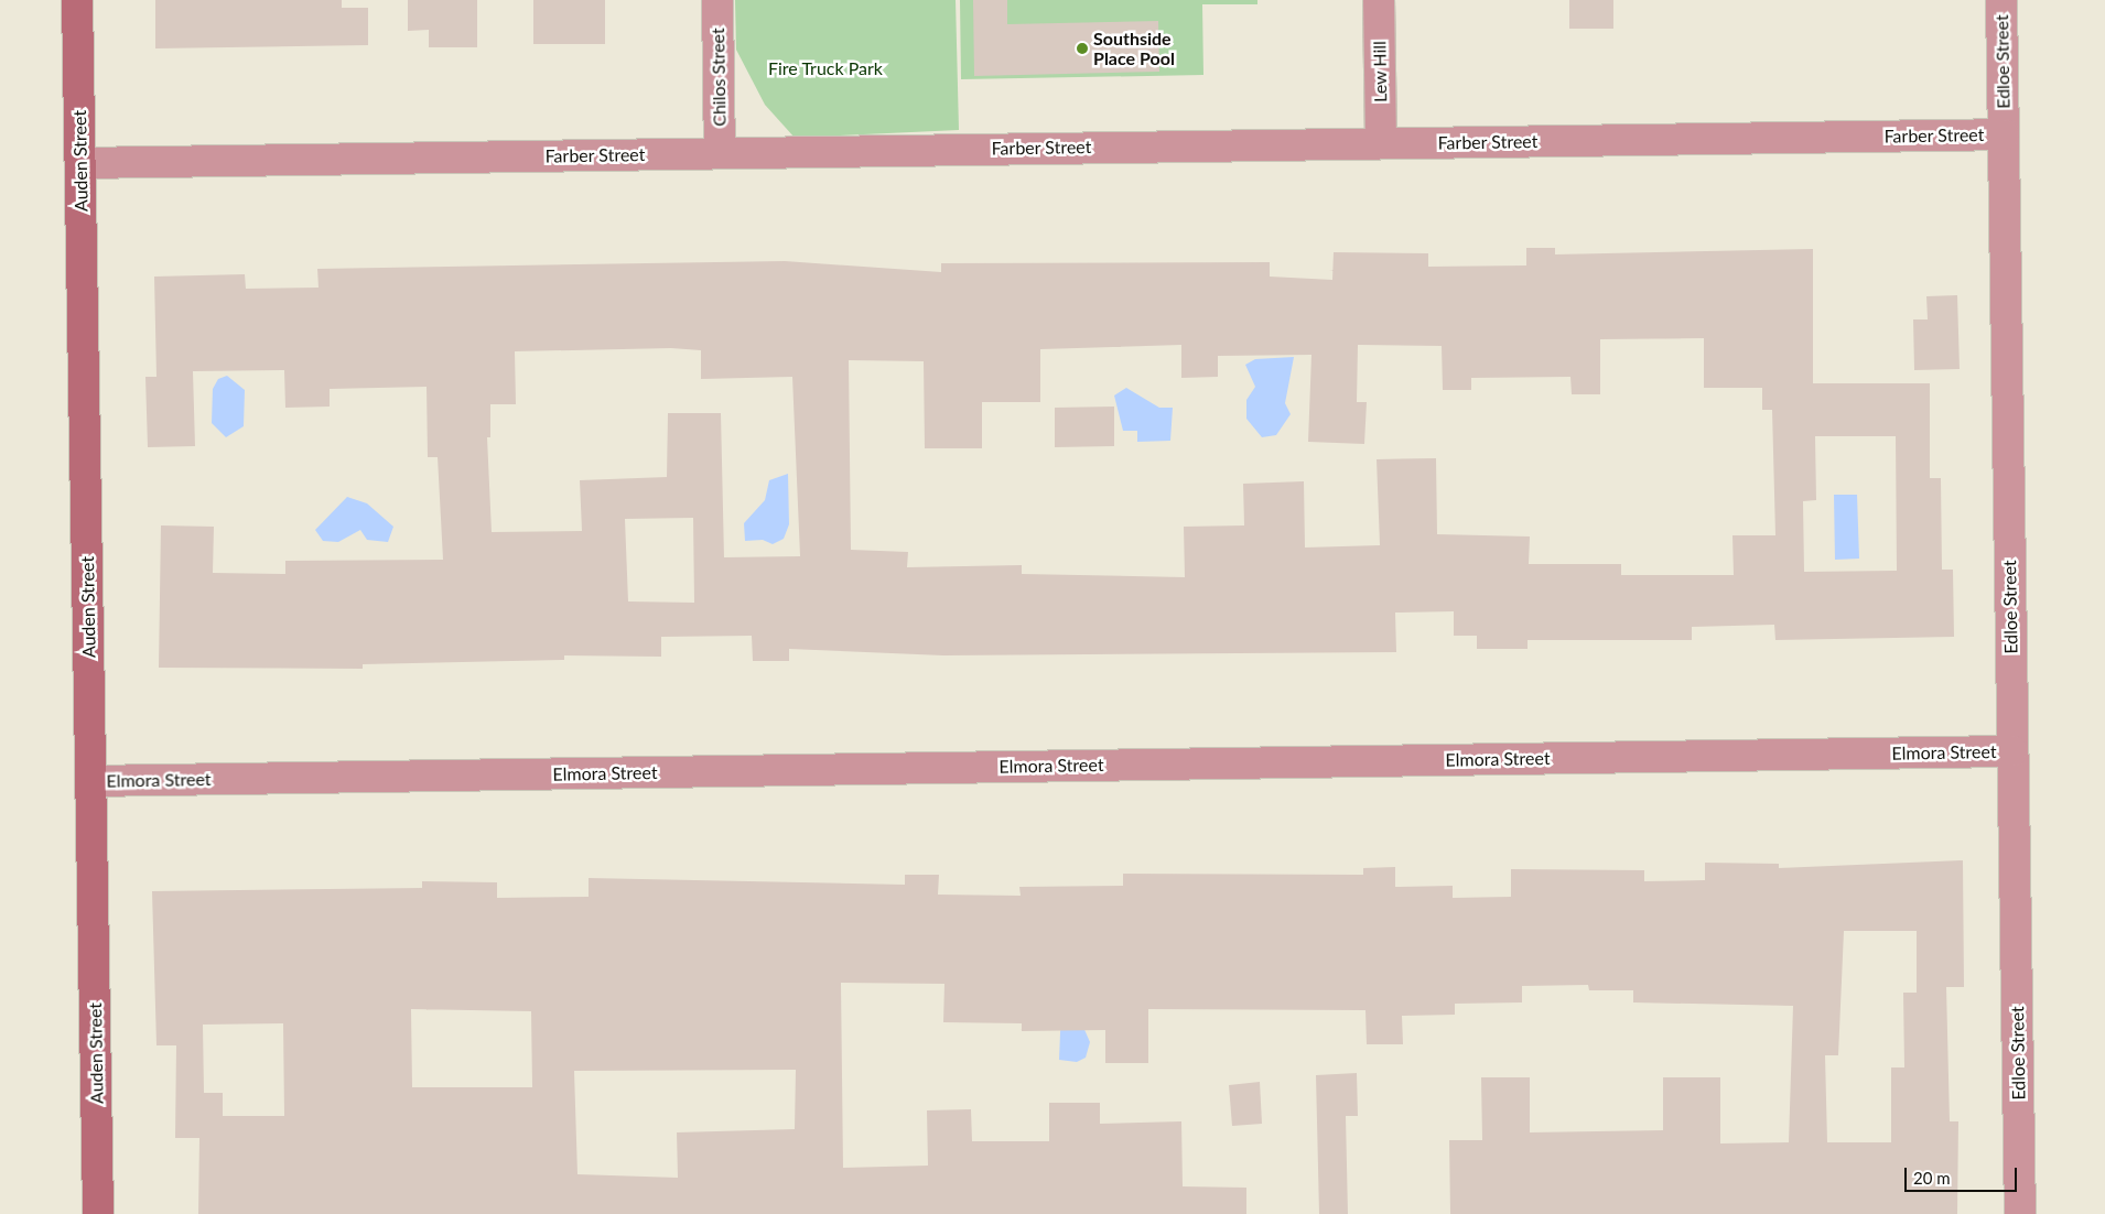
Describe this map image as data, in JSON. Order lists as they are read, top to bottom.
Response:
{
  "streets": {
    "street": [
      "Edloe Street",
      "Lew Hill",
      "Chilos Street",
      "Farber Street",
      "Auden Street",
      "Elmora Street"
    ]
  },
  "crossings": [
    ["Edloe Street", "Farber Street"],
    ["Edloe Street", "Elmora Street"],
    ["Lew Hill", "Farber Street"],
    ["Chilos Street", "Farber Street"],
    ["Farber Street", "Auden Street"],
    ["Auden Street", "Elmora Street"]
  ],
  "parks": ["Fire Truck Park"],
  "places": ["Southside Place Pool"],
  "scale_bar": "20 m"
}
